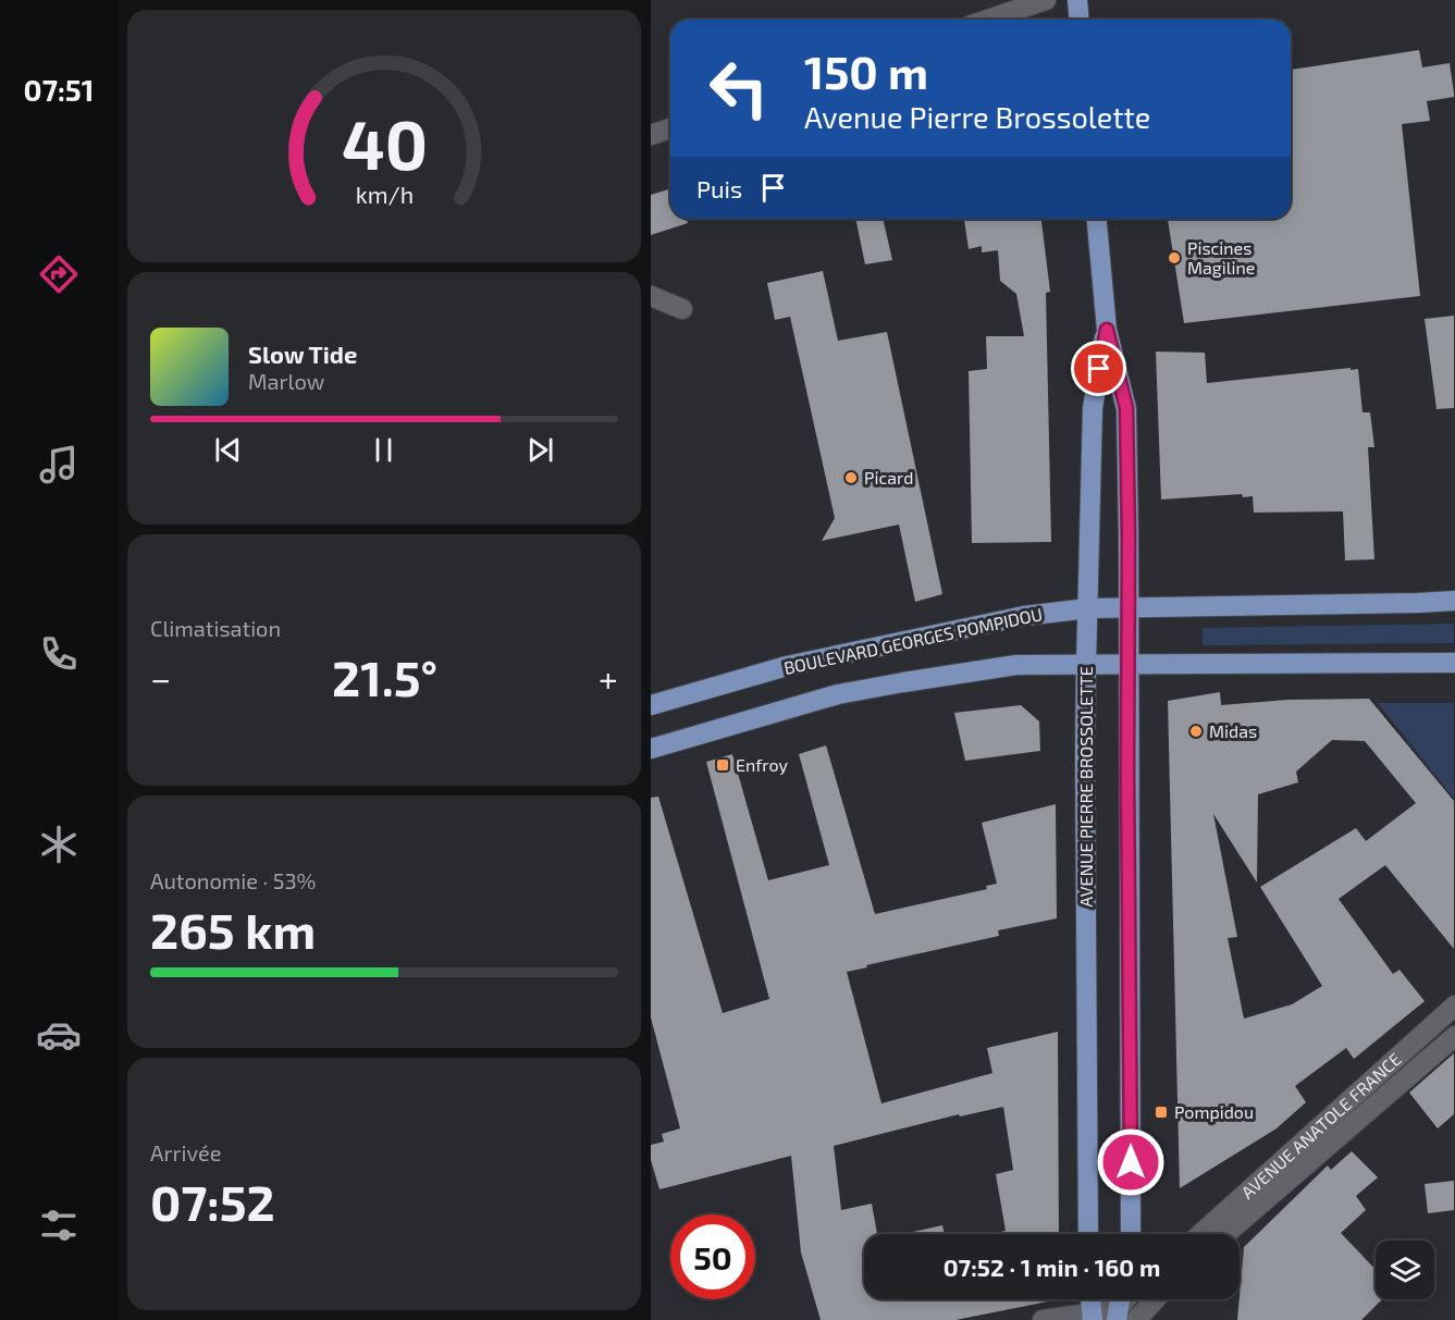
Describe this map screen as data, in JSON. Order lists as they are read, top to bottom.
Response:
{
  "streets": {
    "main road": ["BOULEVARD GEORGES POMPIDOU", "AVENUE PIERRE BROSSOLETTE"],
    "street": ["AVENUE ANATOLE FRANCE"]
  },
  "crossings": [
    ["BOULEVARD GEORGES POMPIDOU", "AVENUE PIERRE BROSSOLETTE"]
  ],
  "places": {
    "other": ["Piscines Magiline", "Picard", "Midas"],
    "transit": ["Enfroy", "Pompidou"]
  },
  "page": {
    "tabs": "07:51",
    "turn": ["150 m", "Avenue Pierre Brossolette"],
    "then": "Puis",
    "song": ["Slow Tide", "Marlow"],
    "tile": [
      "Climatisation",
      ["Autonomie · 53%", "265 km"],
      ["Arrivée", "07:52"]
    ],
    "heat": ["−", "21.5°", "+"],
    "limit": "50",
    "trip": "07:52 · 1 min · 160 m",
    "gauge": ["40", "km/h"]
  }
}
